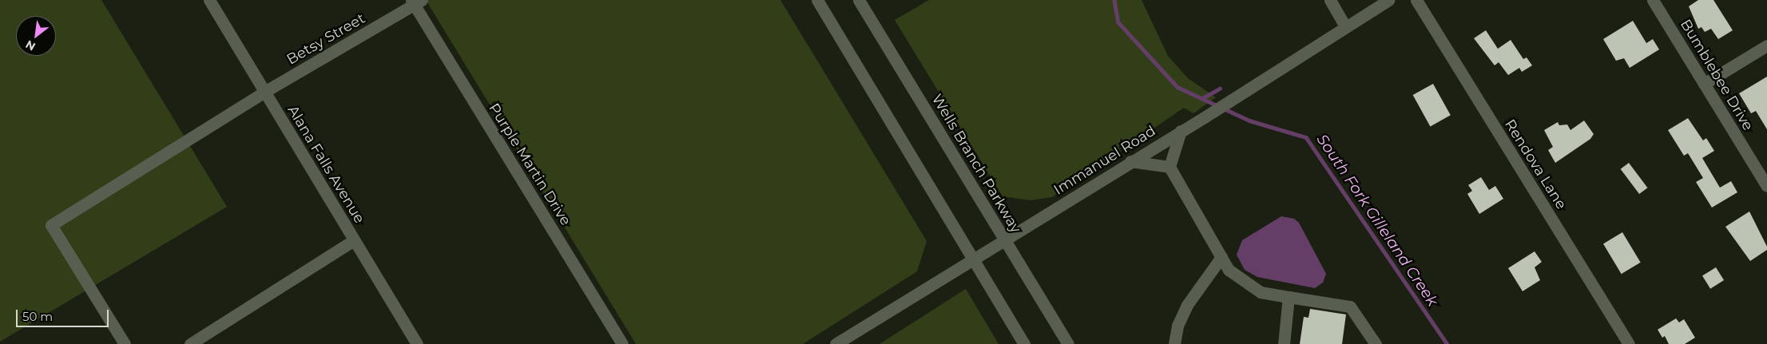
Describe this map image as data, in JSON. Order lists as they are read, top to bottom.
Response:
{
  "streets": {
    "street": [
      "Betsy Street",
      "Bumblebee Drive",
      "Immanuel Road",
      "Wells Branch Parkway",
      "Alana Falls Avenue",
      "Purple Martin Drive",
      "Rendova Lane"
    ]
  },
  "crossings": [
    ["Betsy Street", "Alana Falls Avenue"],
    ["Betsy Street", "Purple Martin Drive"],
    ["Immanuel Road", "Wells Branch Parkway"]
  ],
  "water": ["South Fork Gilleland Creek"],
  "scale_bar": "50 m",
  "north": "bottom left"
}
